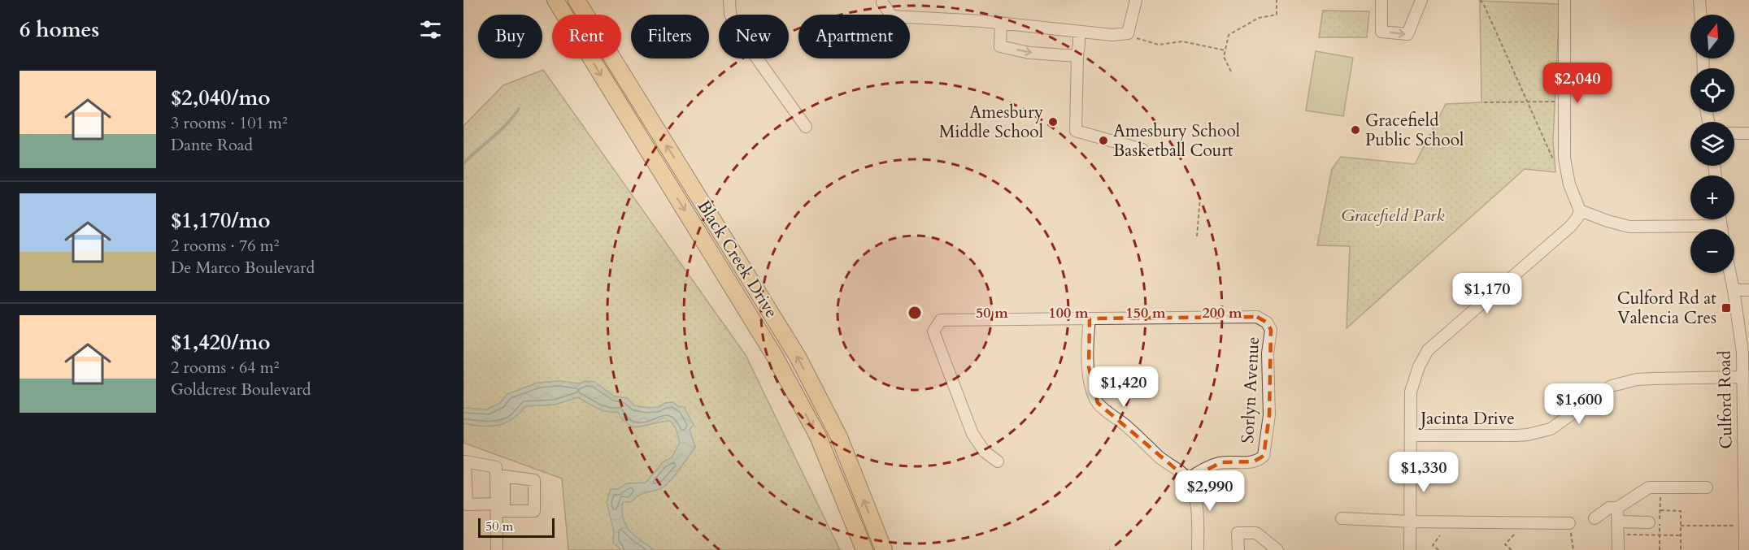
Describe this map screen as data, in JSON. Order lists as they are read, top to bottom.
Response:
{
  "streets": {
    "highway": ["Black Creek Drive"],
    "street": ["Sorlyn Avenue", "Culford Road", "Jacinta Drive"]
  },
  "crossings": [
    ["Culford Road", "Jacinta Drive"]
  ],
  "parks": ["Gracefield Park"],
  "places": {
    "other": ["Amesbury Middle School", "Gracefield Public School", "Amesbury School Basketball Court"],
    "transit": ["Culford Rd at Valencia Cres"]
  },
  "scale_bar": "50 m",
  "north": "top",
  "page": {
    "heading": "6 homes",
    "map_buttons": ["+", "−"],
    "chip": [
      "Buy",
      "Rent",
      "Filters",
      "New",
      "Apartment"
    ],
    "list": [
      {
        "name": "$2,040/mo",
        "note": "3 rooms · 101 m² · Dante Road"
      },
      {
        "name": "$1,170/mo",
        "note": "2 rooms · 76 m² · De Marco Boulevard"
      },
      {
        "name": "$1,420/mo",
        "note": "2 rooms · 64 m² · Goldcrest Boulevard"
      }
    ],
    "price": [
      "$2,040",
      "$1,170",
      "$1,420",
      "$1,600",
      "$1,330",
      "$2,990"
    ],
    "scale": "50 m"
  },
  "rings": [
    "50 m",
    "100 m",
    "150 m",
    "200 m"
  ]
}
